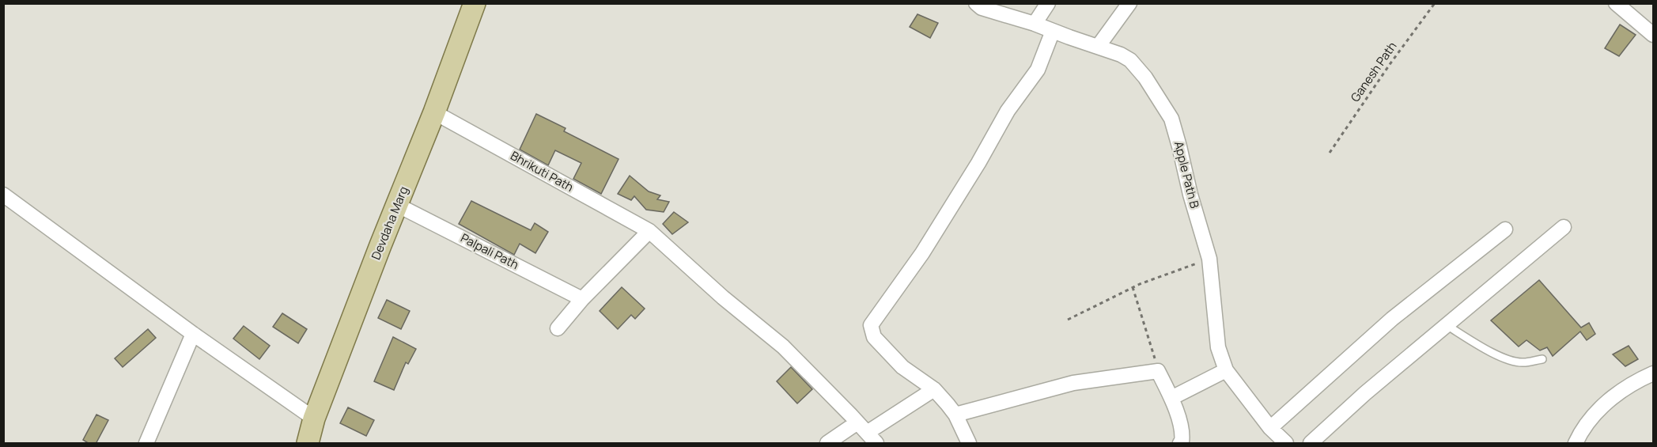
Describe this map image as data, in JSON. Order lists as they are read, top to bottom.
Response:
{
  "streets": {
    "main road": ["Devdaha Marg"],
    "street": ["Bhrikuti Path", "Apple Path B", "Palpali Path"],
    "path": ["Ganesh Path"]
  },
  "crossings": [
    ["Bhrikuti Path", "Devdaha Marg"],
    ["Devdaha Marg", "Palpali Path"]
  ]
}
